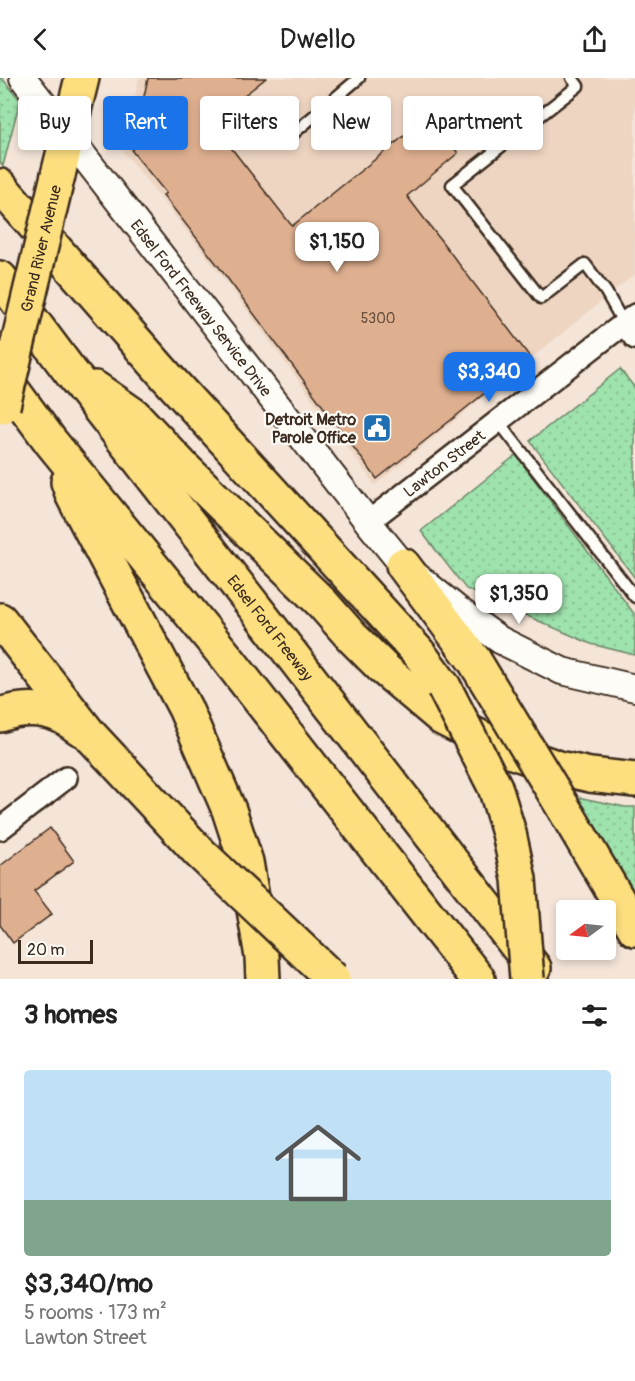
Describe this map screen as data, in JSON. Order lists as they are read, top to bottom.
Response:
{
  "streets": {
    "main road": ["Grand River Avenue", "Edsel Ford Freeway"],
    "street": ["Edsel Ford Freeway Service Drive", "Lawton Street"]
  },
  "crossings": [
    ["Edsel Ford Freeway Service Drive", "Lawton Street"]
  ],
  "places": {
    "public building": ["Detroit Metro Parole Office"]
  },
  "house_numbers": ["5300"],
  "scale_bar": "20 m",
  "north": "left",
  "page": {
    "header": "Dwello",
    "chip": [
      "Buy",
      "Rent",
      "Filters",
      "New",
      "Apartment"
    ],
    "price": ["$1,150", "$3,340", "$1,350"],
    "scale": "20 m",
    "heading": "3 homes",
    "list": [
      {
        "name": "$3,340/mo",
        "note": "5 rooms · 173 m² · Lawton Street"
      }
    ]
  }
}
